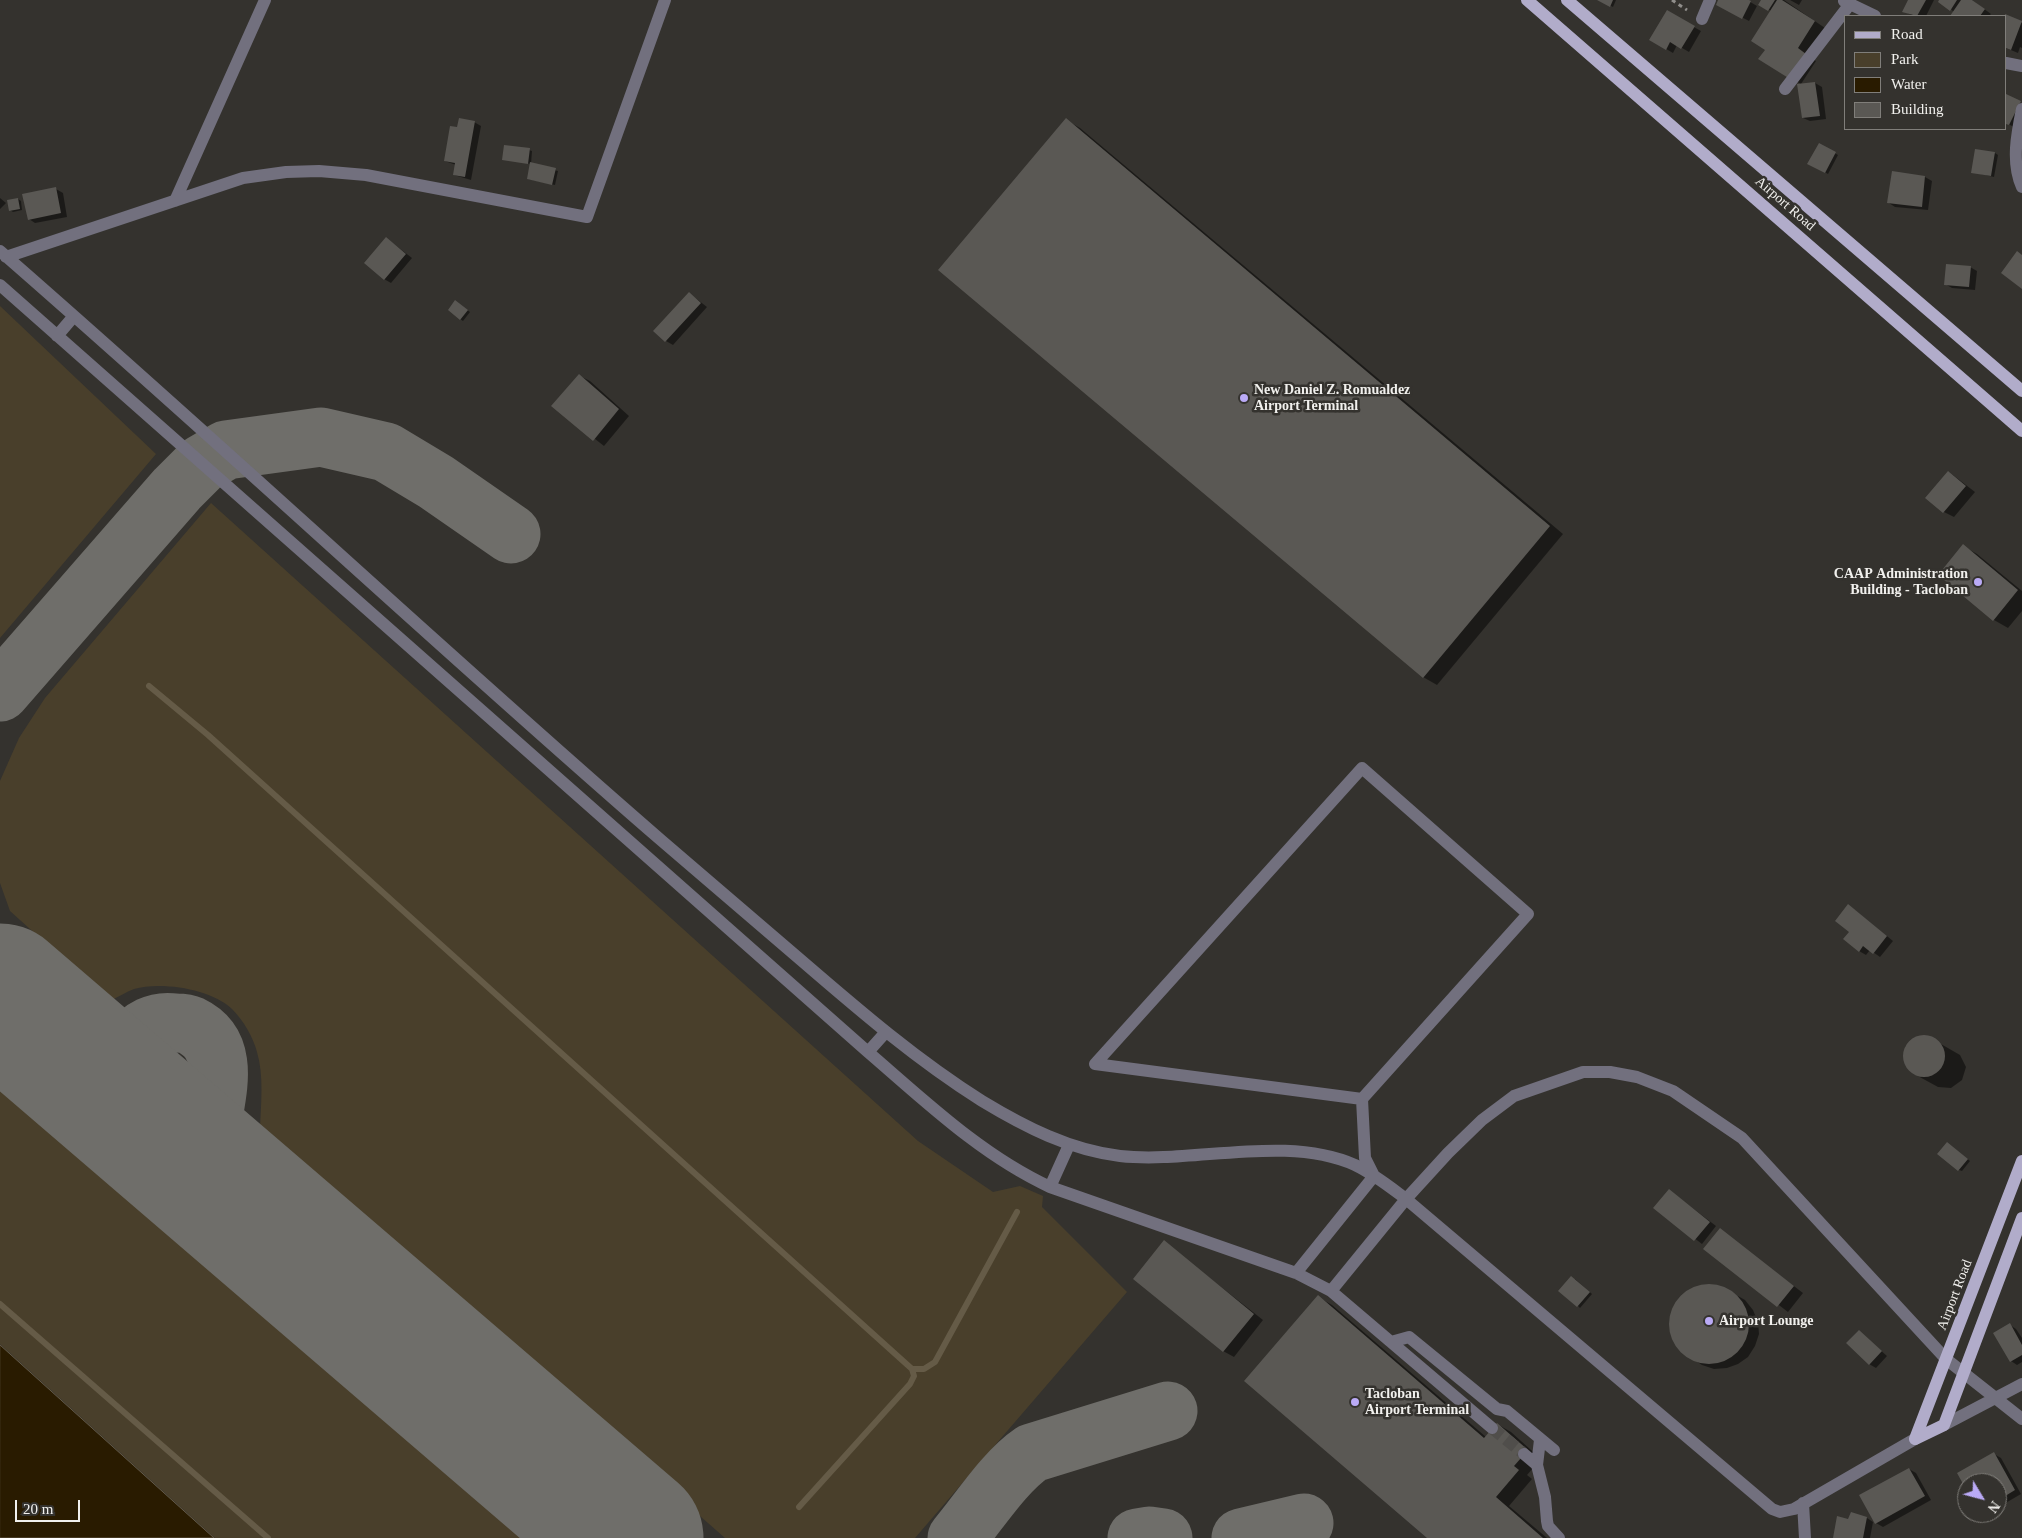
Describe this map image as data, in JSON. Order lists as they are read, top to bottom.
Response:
{
  "streets": {
    "main road": ["Airport Road"]
  },
  "places": [
    "New Daniel Z. Romualdez Airport Terminal",
    "CAAP Administration Building - Tacloban",
    "Airport Lounge",
    "Tacloban Airport Terminal"
  ],
  "legend": [
    "Road",
    "Park",
    "Water",
    "Building"
  ],
  "scale_bar": "20 m",
  "north": "bottom right"
}
